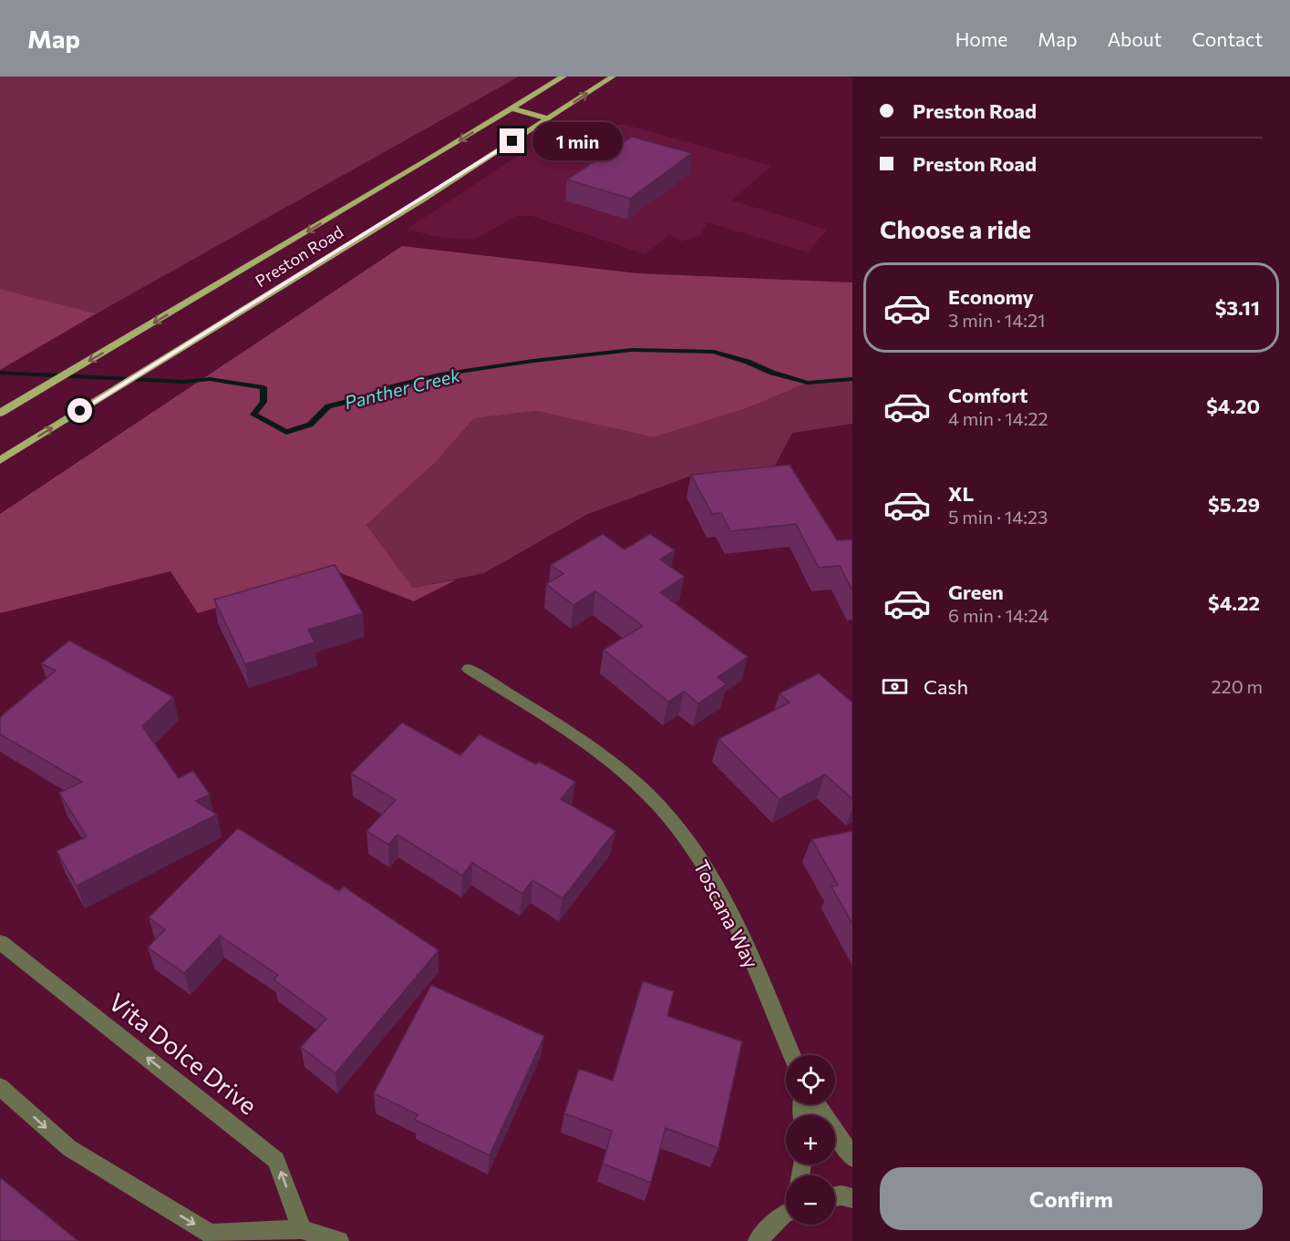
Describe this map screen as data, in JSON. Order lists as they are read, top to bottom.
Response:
{
  "streets": {
    "main road": ["Preston Road"],
    "street": ["Toscana Way", "Vita Dolce Drive"]
  },
  "water": ["Panther Creek"],
  "page": {
    "header": "Map",
    "nav": [
      "Home",
      "Map",
      "About",
      "Contact"
    ],
    "banner": ["Preston Road", "Preston Road"],
    "bubble": "1 min",
    "heading": "Choose a ride",
    "list": [
      {
        "name": "Economy",
        "note": "3 min · 14:21",
        "value": "$3.11"
      },
      {
        "name": "Comfort",
        "note": "4 min · 14:22",
        "value": "$4.20"
      },
      {
        "name": "XL",
        "note": "5 min · 14:23",
        "value": "$5.29"
      },
      {
        "name": "Green",
        "note": "6 min · 14:24",
        "value": "$4.22"
      }
    ],
    "pay": ["Cash", "220 m"],
    "map_buttons": ["+", "−"],
    "buttons": "Confirm"
  }
}
